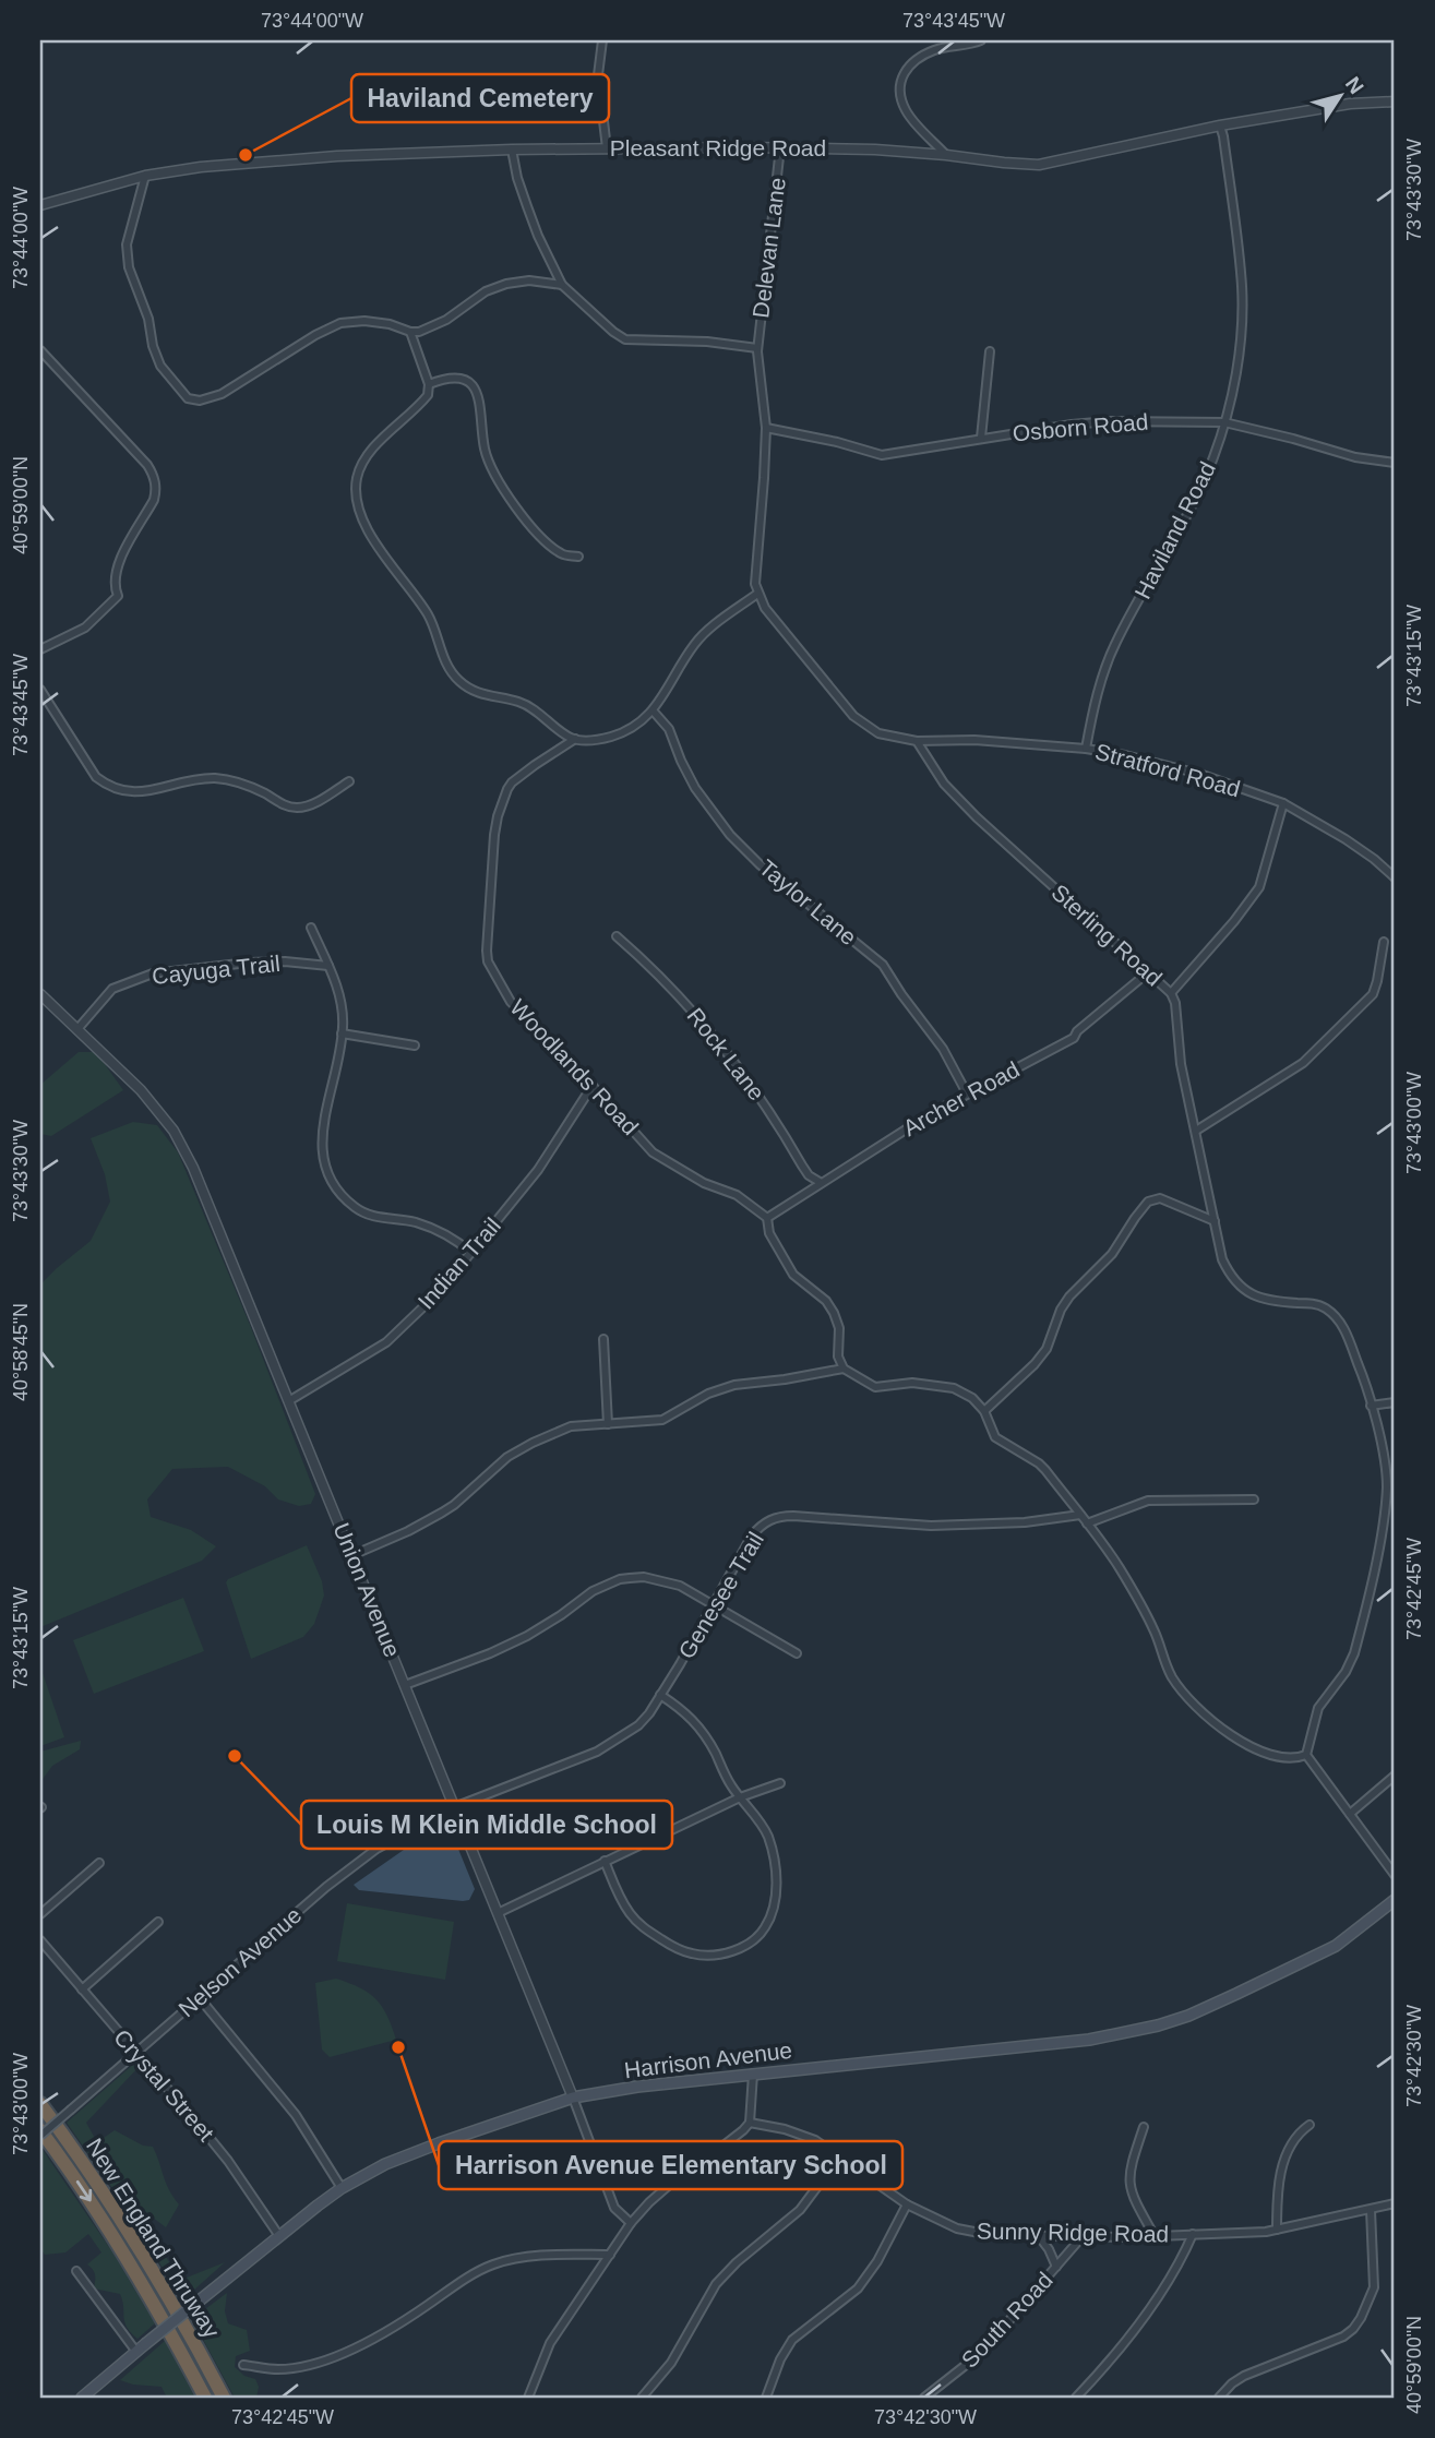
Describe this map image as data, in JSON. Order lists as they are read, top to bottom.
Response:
{
  "streets": {
    "highway": ["New England Thruway"],
    "main road": ["Harrison Avenue"],
    "street": [
      "Pleasant Ridge Road",
      "Delevan Lane",
      "Osborn Road",
      "Haviland Road",
      "Stratford Road",
      "Taylor Lane",
      "Sterling Road",
      "Cayuga Trail",
      "Rock Lane",
      "Woodlands Road",
      "Archer Road",
      "Indian Trail",
      "Union Avenue",
      "Genesee Trail",
      "Nelson Avenue",
      "Crystal Street",
      "Sunny Ridge Road",
      "South Road"
    ]
  },
  "crossings": [
    ["Pleasant Ridge Road", "Delevan Lane"],
    ["Pleasant Ridge Road", "Haviland Road"],
    ["Osborn Road", "Haviland Road"],
    ["Haviland Road", "Stratford Road"],
    ["Stratford Road", "Sterling Road"],
    ["Taylor Lane", "Archer Road"],
    ["Sterling Road", "Archer Road"],
    ["Cayuga Trail", "Union Avenue"],
    ["Rock Lane", "Archer Road"],
    ["Woodlands Road", "Archer Road"],
    ["Woodlands Road", "Indian Trail"],
    ["Indian Trail", "Union Avenue"],
    ["Union Avenue", "Genesee Trail"],
    ["Union Avenue", "Nelson Avenue"],
    ["Union Avenue", "Harrison Avenue"],
    ["Genesee Trail", "Nelson Avenue"],
    ["Nelson Avenue", "Crystal Street"],
    ["Nelson Avenue", "New England Thruway"],
    ["Harrison Avenue", "Crystal Street"],
    ["Sunny Ridge Road", "South Road"]
  ],
  "places": ["Haviland Cemetery", "Louis M Klein Middle School", "Harrison Avenue Elementary School"],
  "north": "top right",
  "coordinates": [
    "73°44'00\"W",
    "73°43'45\"W",
    "73°43'30\"W",
    "40°59'00\"N",
    "73°43'15\"W",
    "73°43'00\"W",
    "40°58'45\"N",
    "73°42'45\"W",
    "73°42'30\"W"
  ]
}
